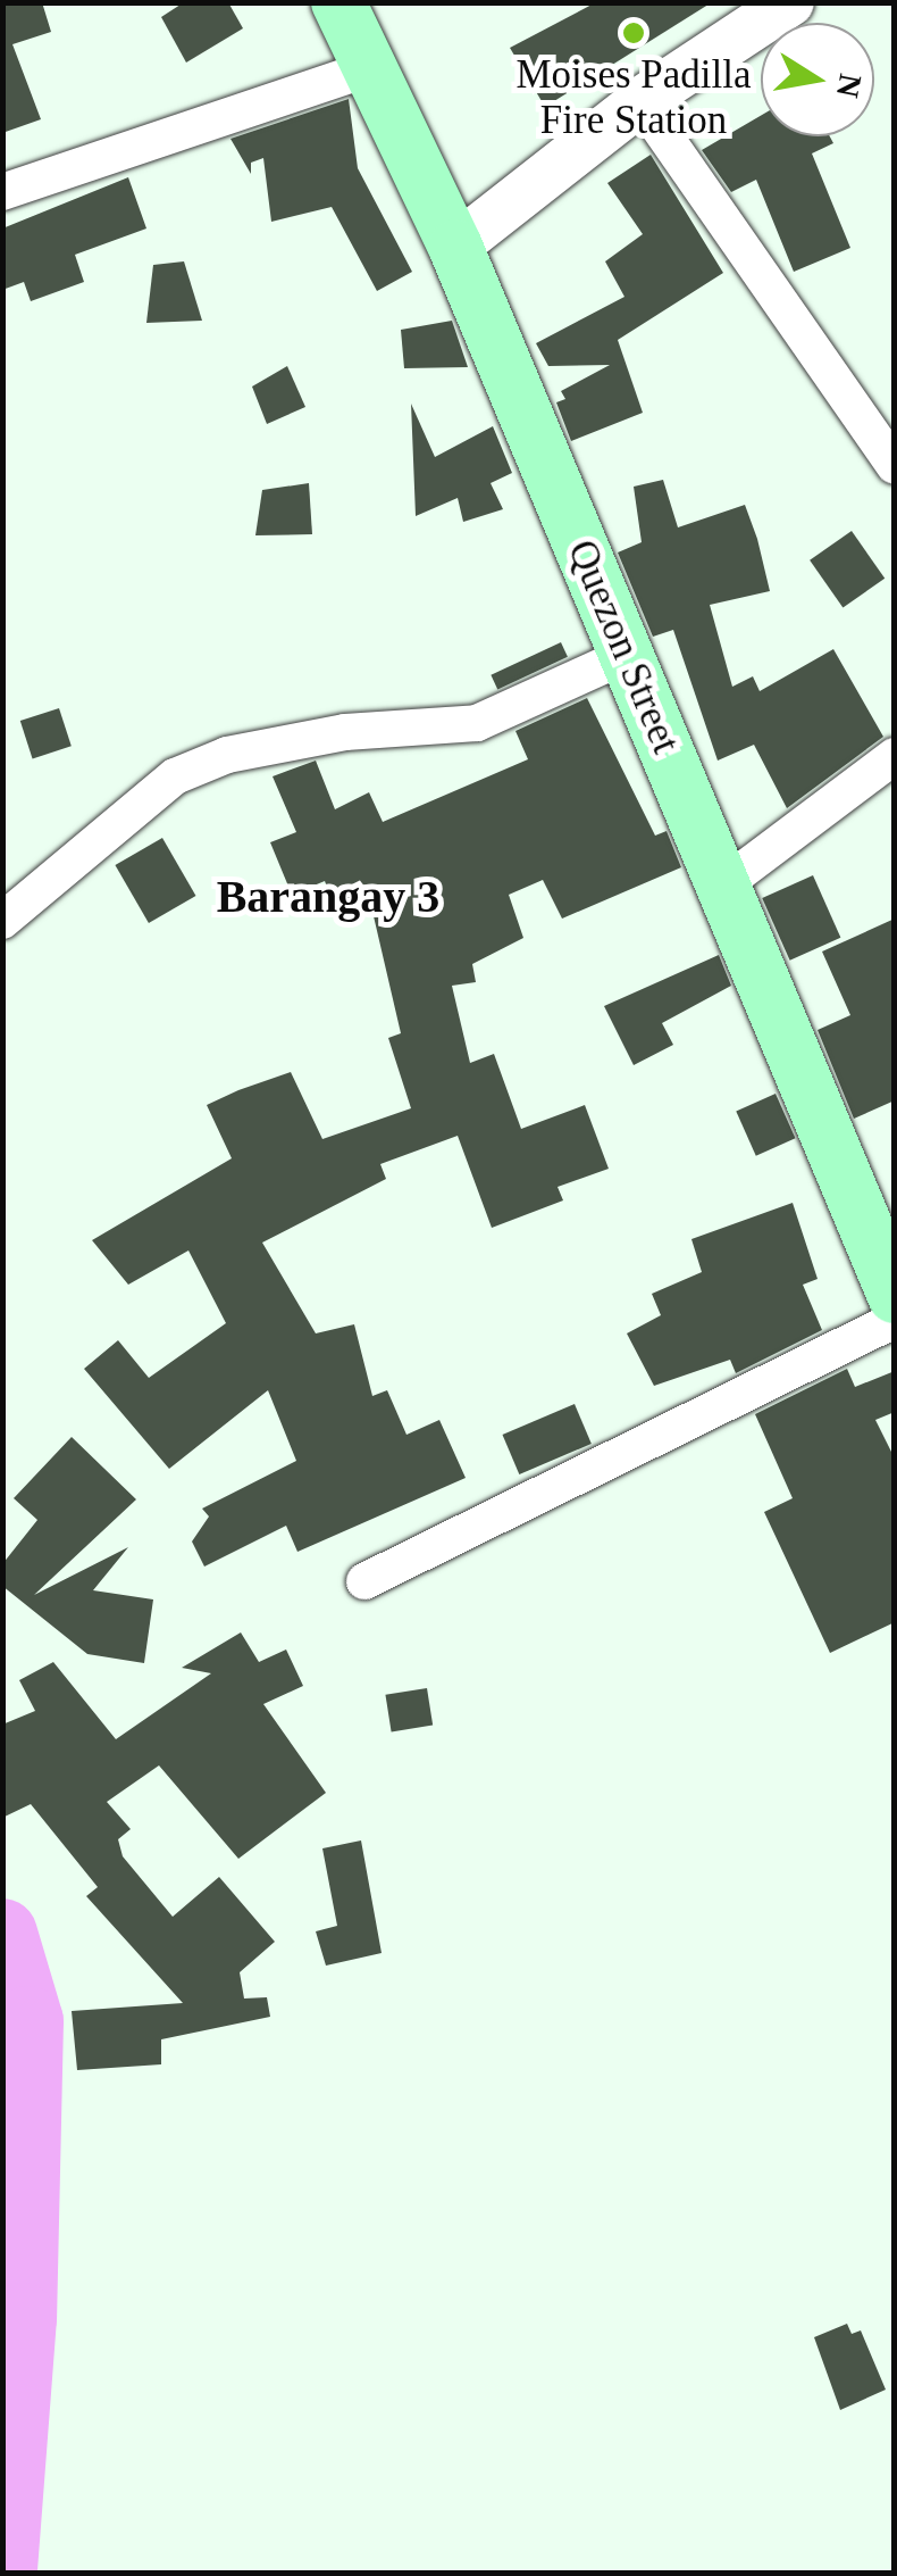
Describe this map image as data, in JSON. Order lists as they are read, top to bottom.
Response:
{
  "streets": {
    "main road": ["Quezon Street"]
  },
  "districts": ["Barangay 3"],
  "places": ["Moises Padilla Fire Station"],
  "north": "right"
}
